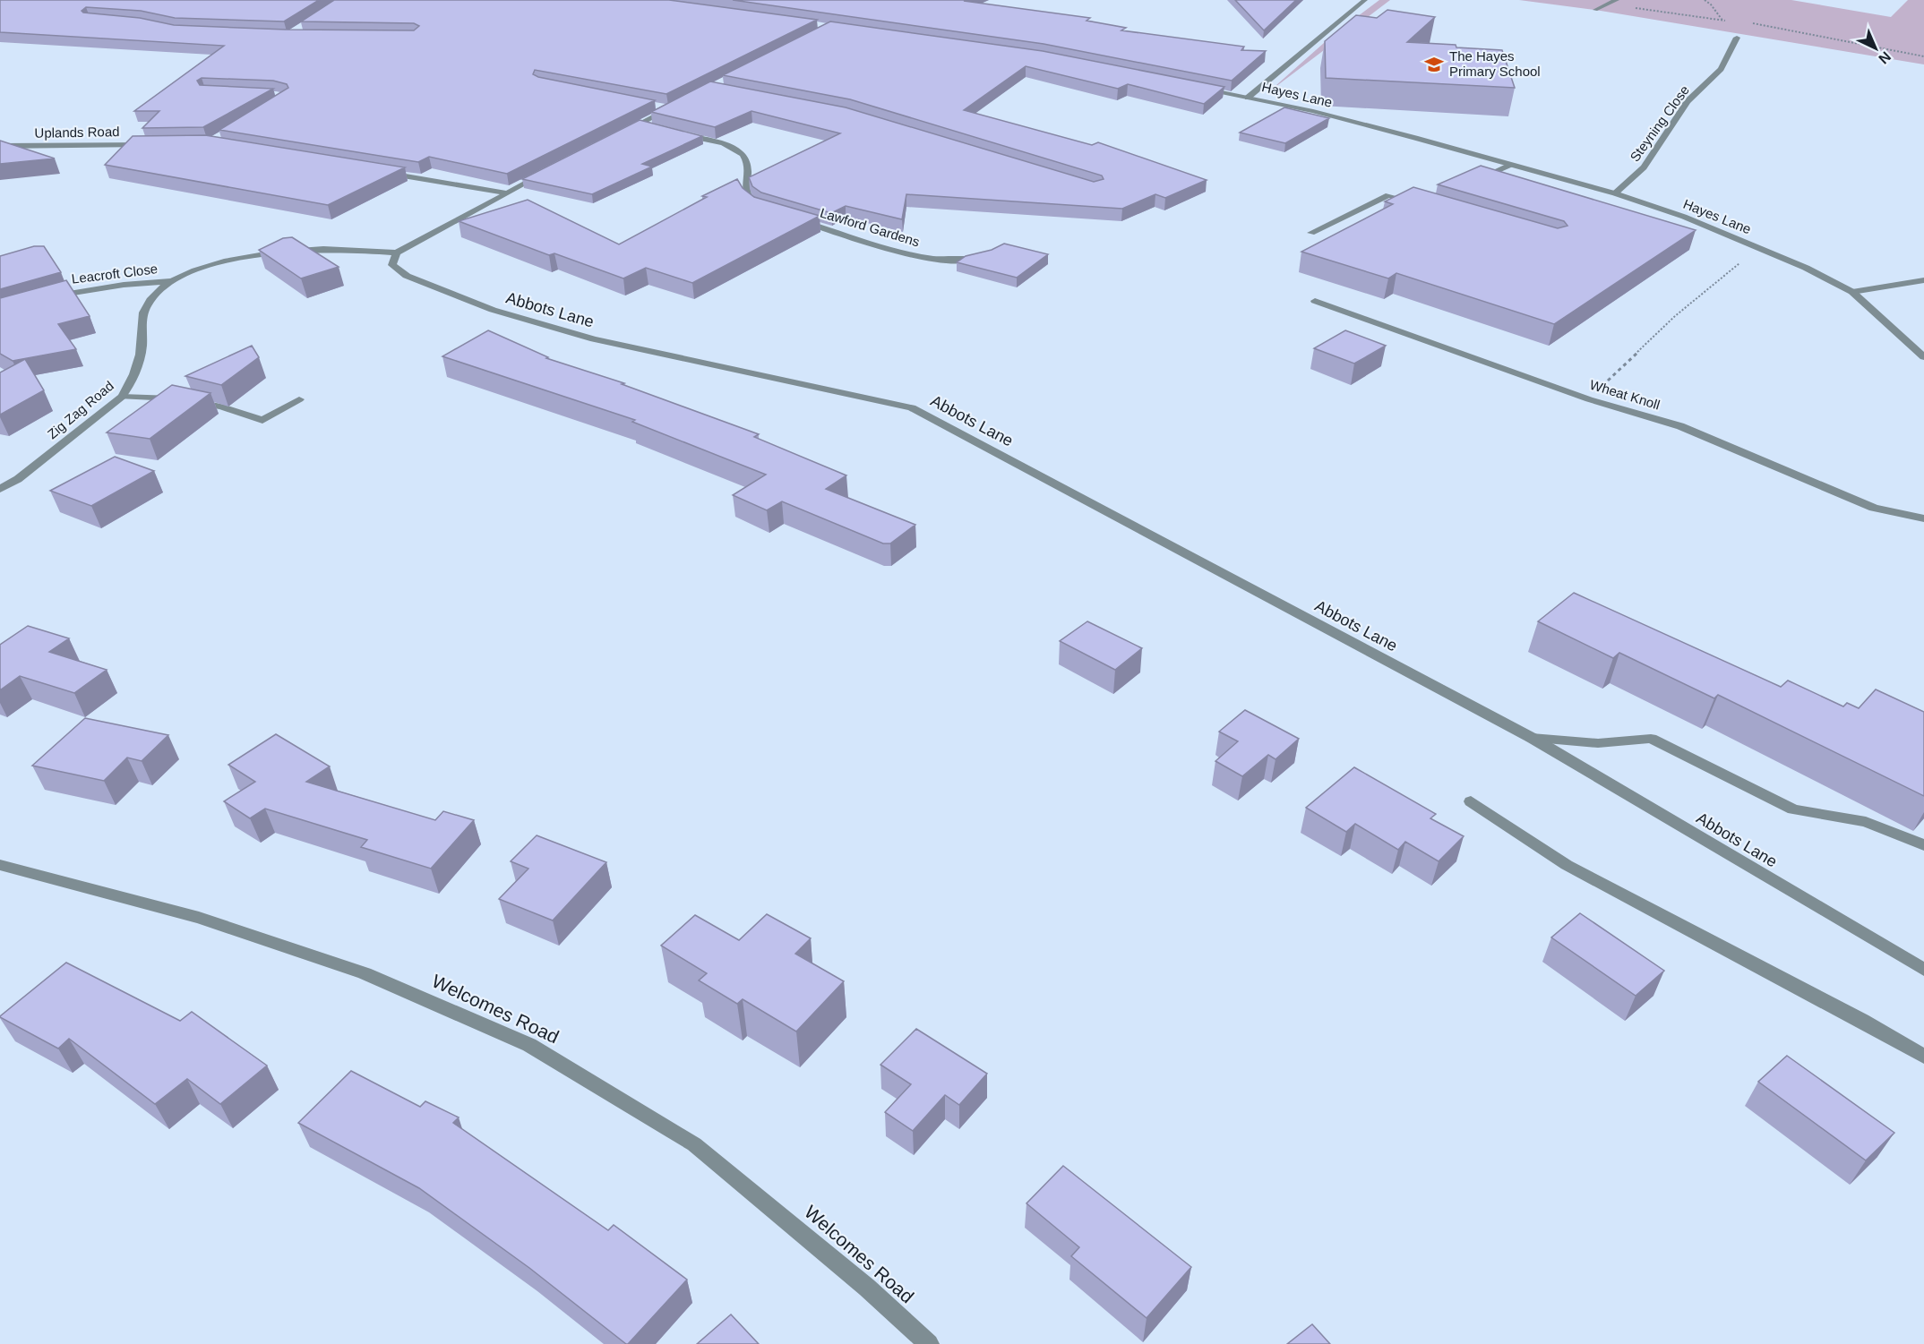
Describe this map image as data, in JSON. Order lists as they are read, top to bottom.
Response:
{
  "streets": {
    "street": [
      "Hayes Lane",
      "Steyning Close",
      "Uplands Road",
      "Lawford Gardens",
      "Leacroft Close",
      "Abbots Lane",
      "Wheat Knoll",
      "Zig Zag Road",
      "Welcomes Road"
    ]
  },
  "crossings": [
    ["Hayes Lane", "Steyning Close"],
    ["Leacroft Close", "Zig Zag Road"],
    ["Abbots Lane", "Zig Zag Road"]
  ],
  "places": {
    "school or university": ["The Hayes Primary School"]
  },
  "north": "bottom right"
}
